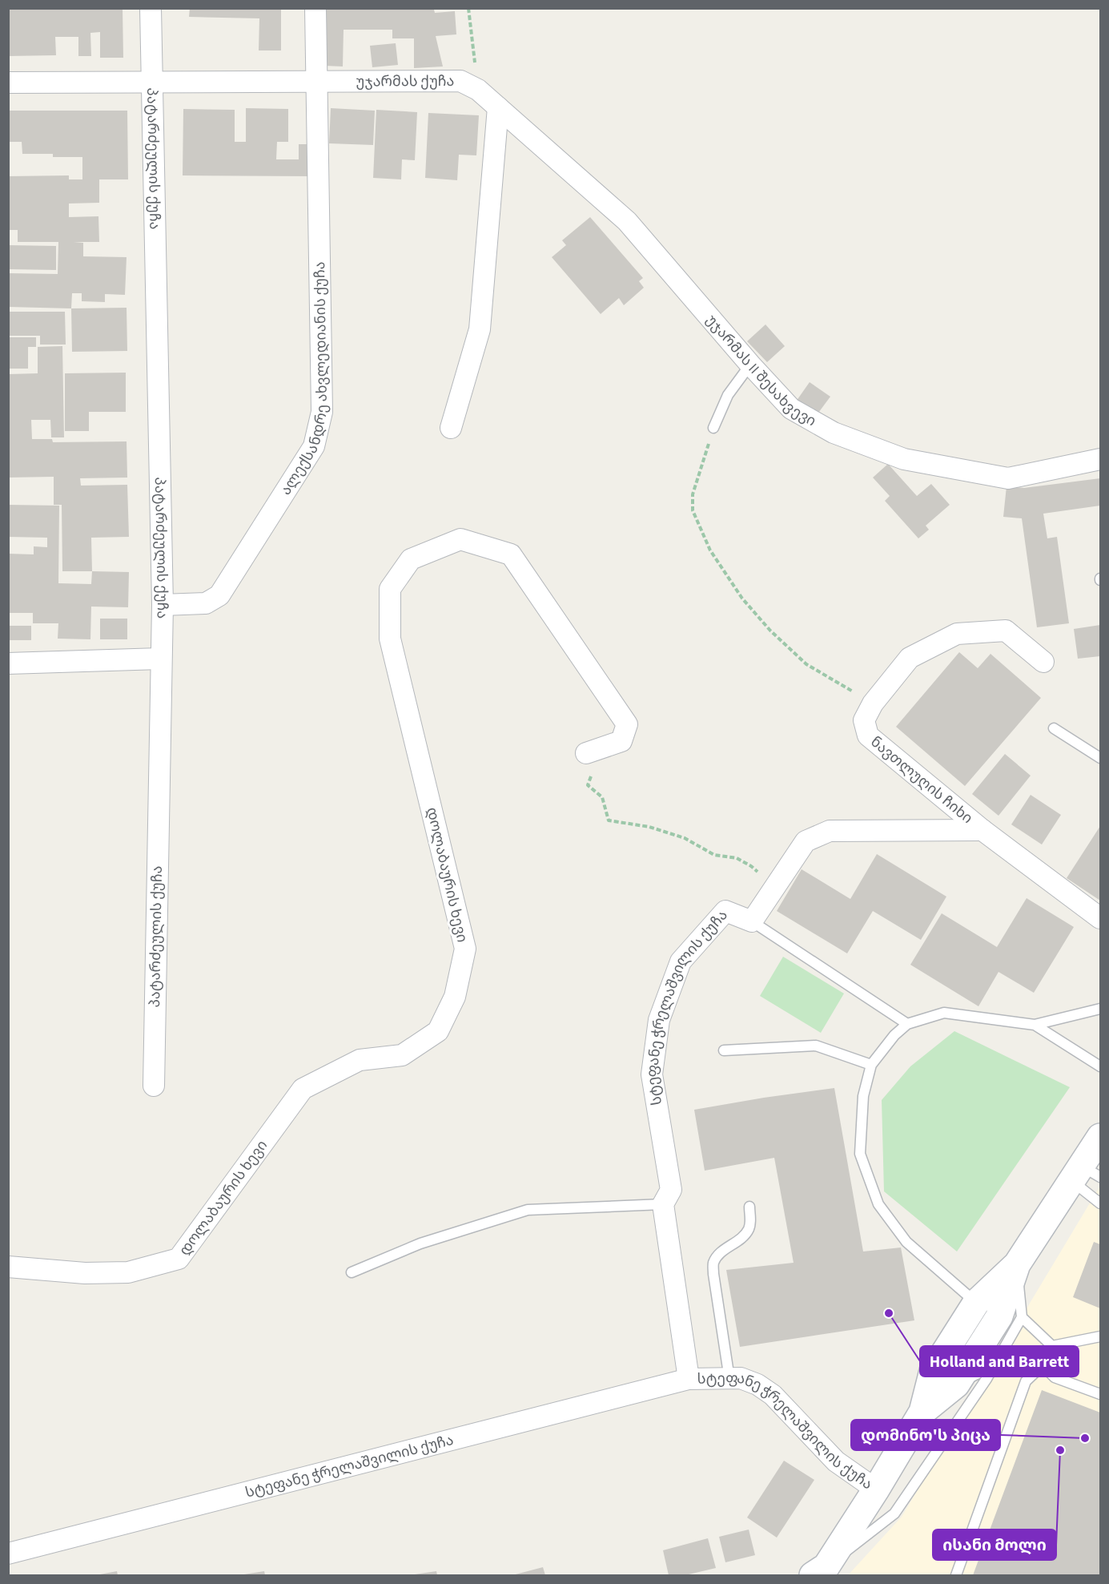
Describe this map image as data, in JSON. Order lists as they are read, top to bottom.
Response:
{
  "streets": {
    "street": [
      "უჯარმას ქუჩა",
      "პატარძეულის ქუჩა",
      "უჯარმას II შესახვევი",
      "ალექსანდრე ახვლედიანის ქუჩა",
      "ნავთლუღის ჩიხი",
      "დოლაბაურის ხევი",
      "სტეფანე ჭრელაშვილის ქუჩა"
    ]
  },
  "crossings": [
    ["უჯარმას ქუჩა", "პატარძეულის ქუჩა"],
    ["უჯარმას ქუჩა", "უჯარმას II შესახვევი"],
    ["უჯარმას ქუჩა", "ალექსანდრე ახვლედიანის ქუჩა"],
    ["პატარძეულის ქუჩა", "ალექსანდრე ახვლედიანის ქუჩა"],
    ["ნავთლუღის ჩიხი", "სტეფანე ჭრელაშვილის ქუჩა"]
  ],
  "places": ["Holland and Barrett", "დომინო'ს პიცა", "ისანი მოლი"]
}
